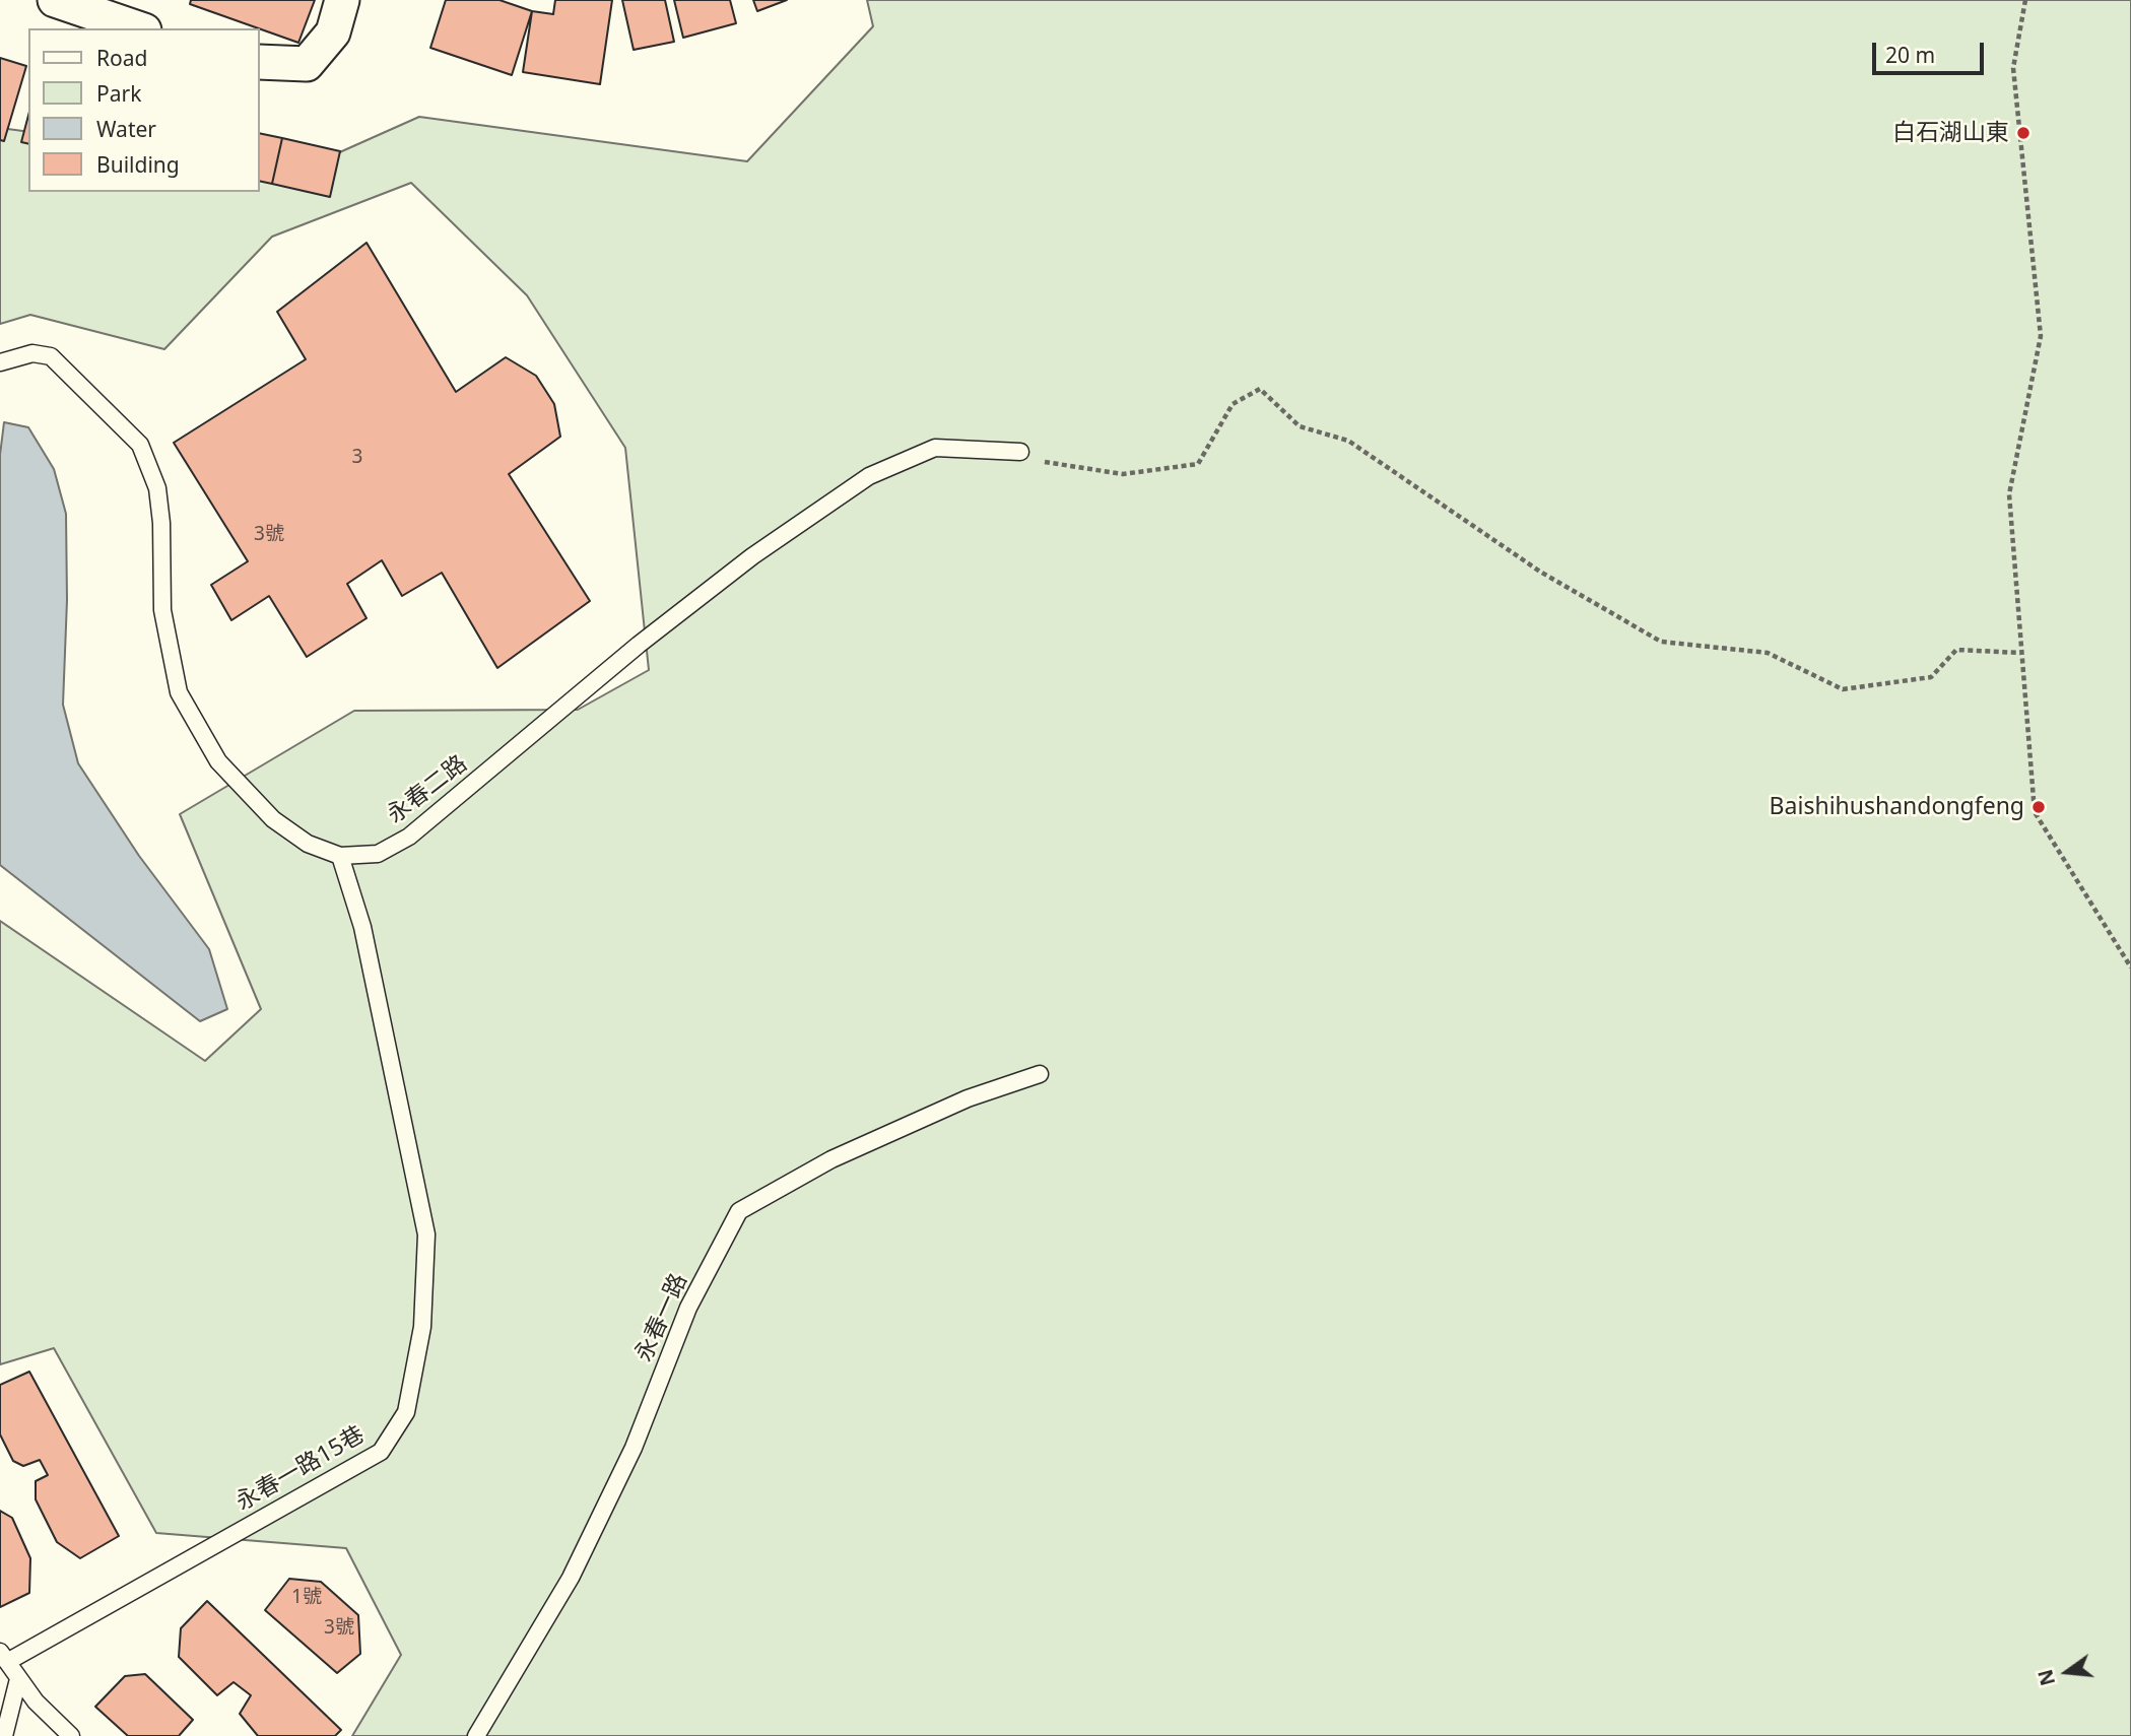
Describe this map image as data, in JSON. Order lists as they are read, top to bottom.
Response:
{
  "streets": {
    "lane": ["永春二路", "永春一路", "永春一路15巷"]
  },
  "crossings": [
    ["永春二路", "永春一路15巷"]
  ],
  "places": ["白石湖山東", "Baishihushandongfeng"],
  "house_numbers": [
    "3",
    "3號",
    "1號",
    "3號"
  ],
  "legend": [
    "Road",
    "Park",
    "Water",
    "Building"
  ],
  "scale_bar": "20 m",
  "north": "left"
}
